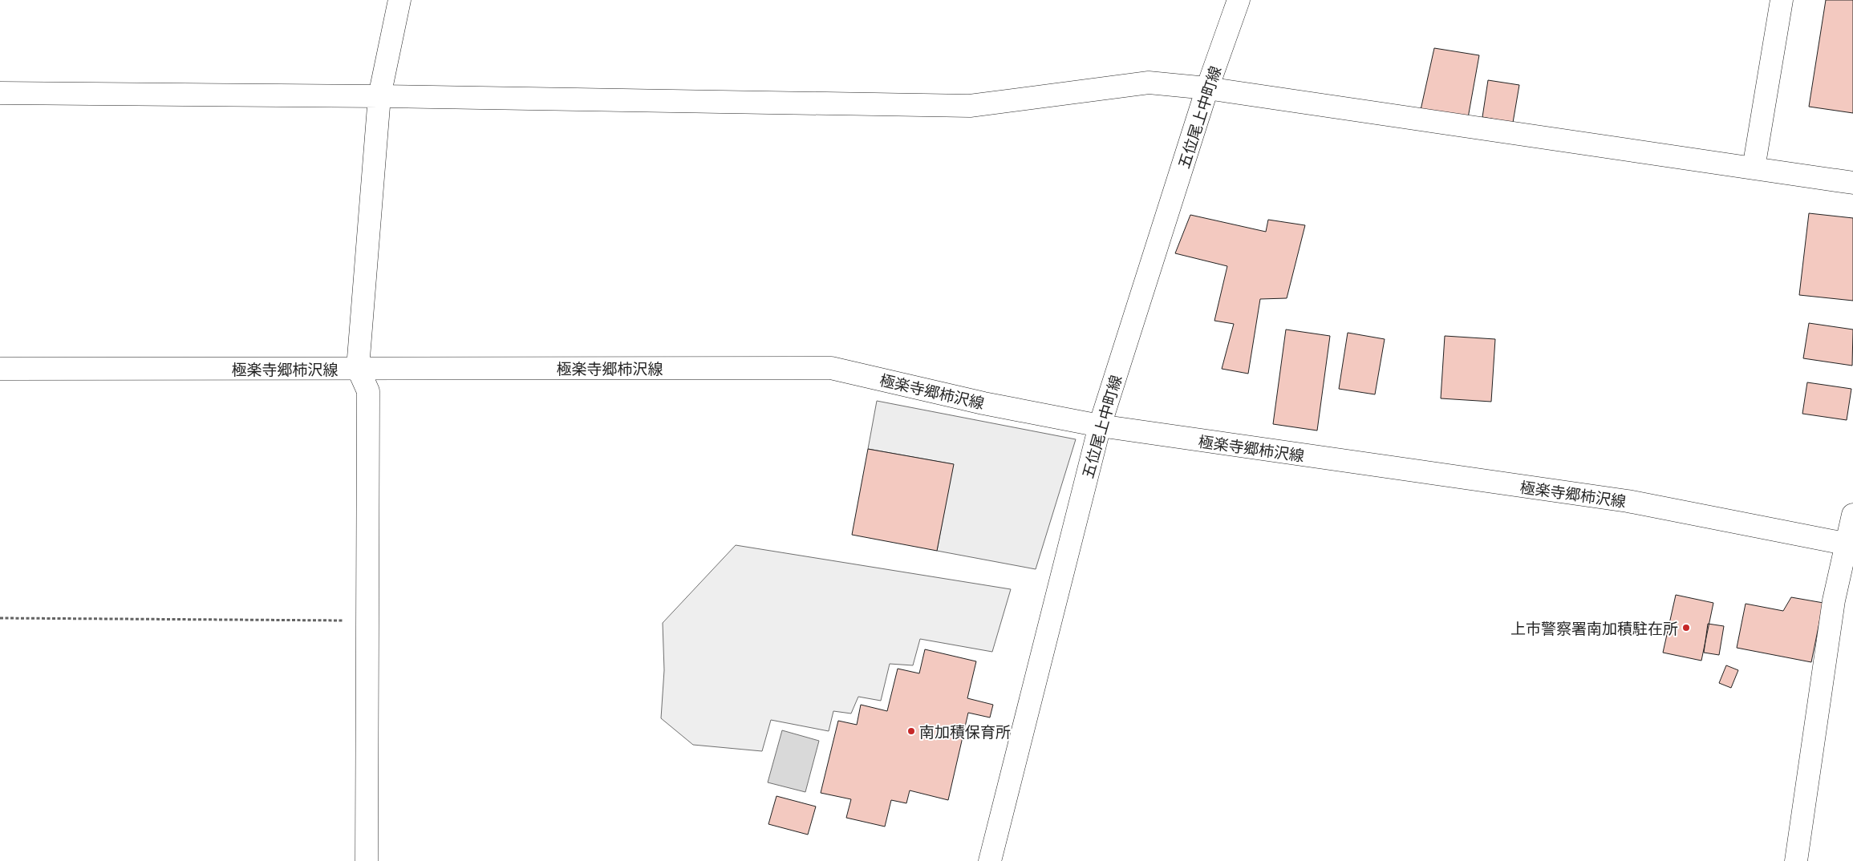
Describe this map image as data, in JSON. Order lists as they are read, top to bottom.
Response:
{
  "streets": {
    "street": ["五位尾上中町線", "極楽寺郷柿沢線"]
  },
  "crossings": [
    ["五位尾上中町線", "極楽寺郷柿沢線"]
  ],
  "places": ["上市警察署南加積駐在所", "南加積保育所"]
}
